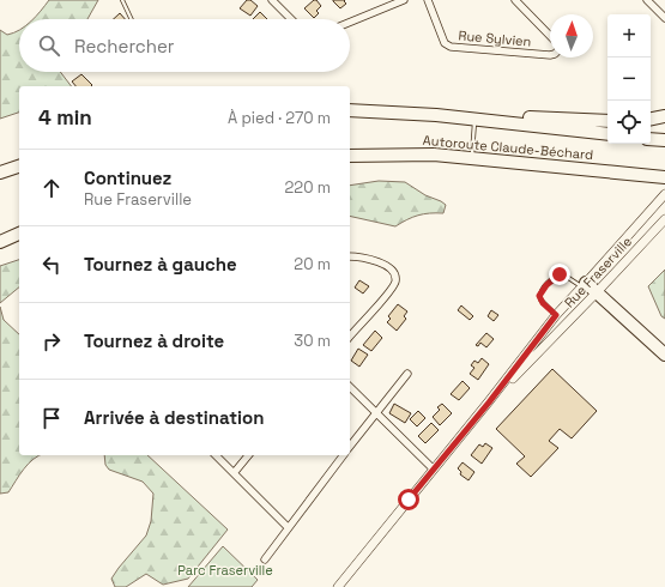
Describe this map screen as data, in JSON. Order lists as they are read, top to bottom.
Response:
{
  "streets": {
    "highway": ["Autoroute Claude-Béchard"],
    "street": ["Rue Sylvien", "Rue Fraserville"]
  },
  "parks": ["Parc Fraserville"],
  "north": "top",
  "page": {
    "map_buttons": ["+", "−"],
    "search": "Rechercher",
    "heading": ["4 min", "À pied · 270 m"],
    "list": [
      ["Continuez", "Rue Fraserville", "220 m"],
      ["Tournez à gauche", "20 m"],
      ["Tournez à droite", "30 m"],
      "Arrivée à destination"
    ]
  }
}
